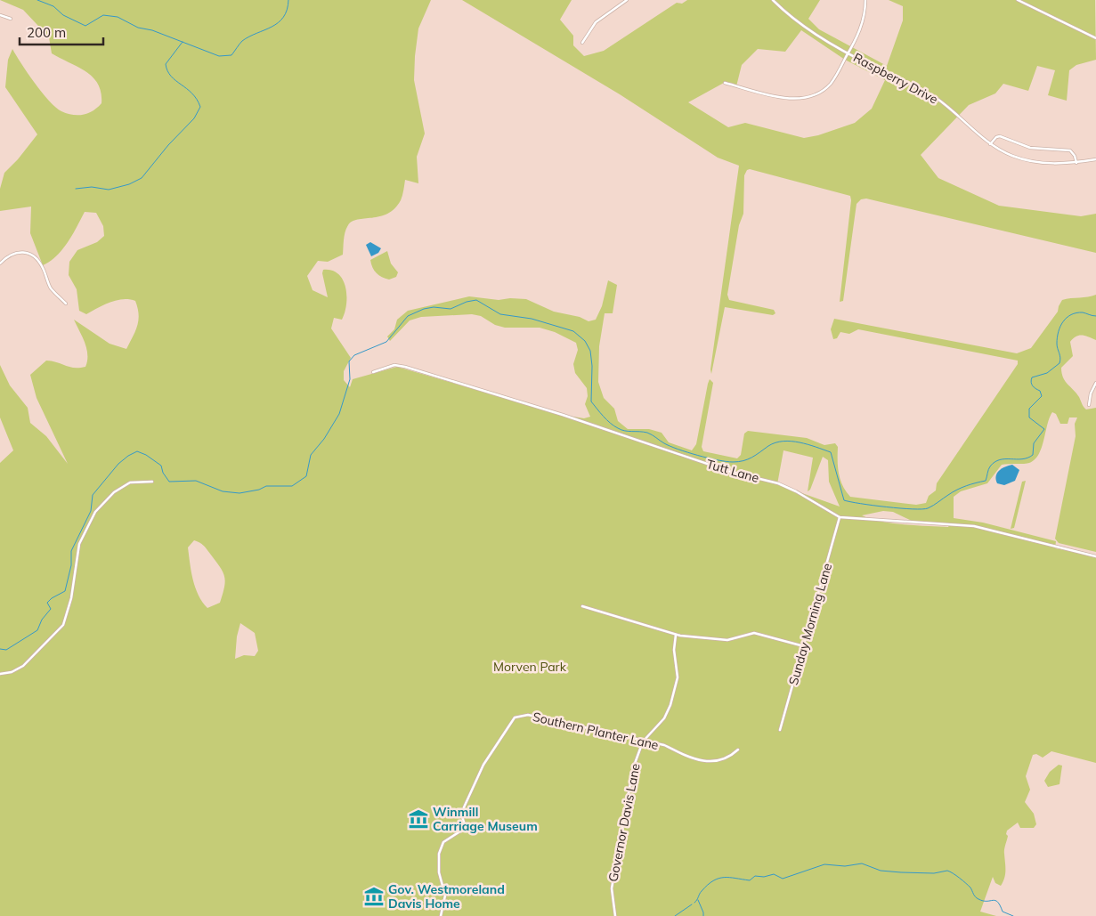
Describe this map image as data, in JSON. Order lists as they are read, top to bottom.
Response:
{
  "streets": {
    "street": [
      "Raspberry Drive",
      "Tutt Lane",
      "Sunday Morning Lane",
      "Southern Planter Lane",
      "Governor Davis Lane"
    ]
  },
  "crossings": [
    ["Tutt Lane", "Sunday Morning Lane"],
    ["Southern Planter Lane", "Governor Davis Lane"]
  ],
  "parks": ["Morven Park"],
  "places": {
    "museum": ["Winmill Carriage Museum", "Gov. Westmoreland Davis Home"]
  },
  "scale_bar": "200 m"
}
